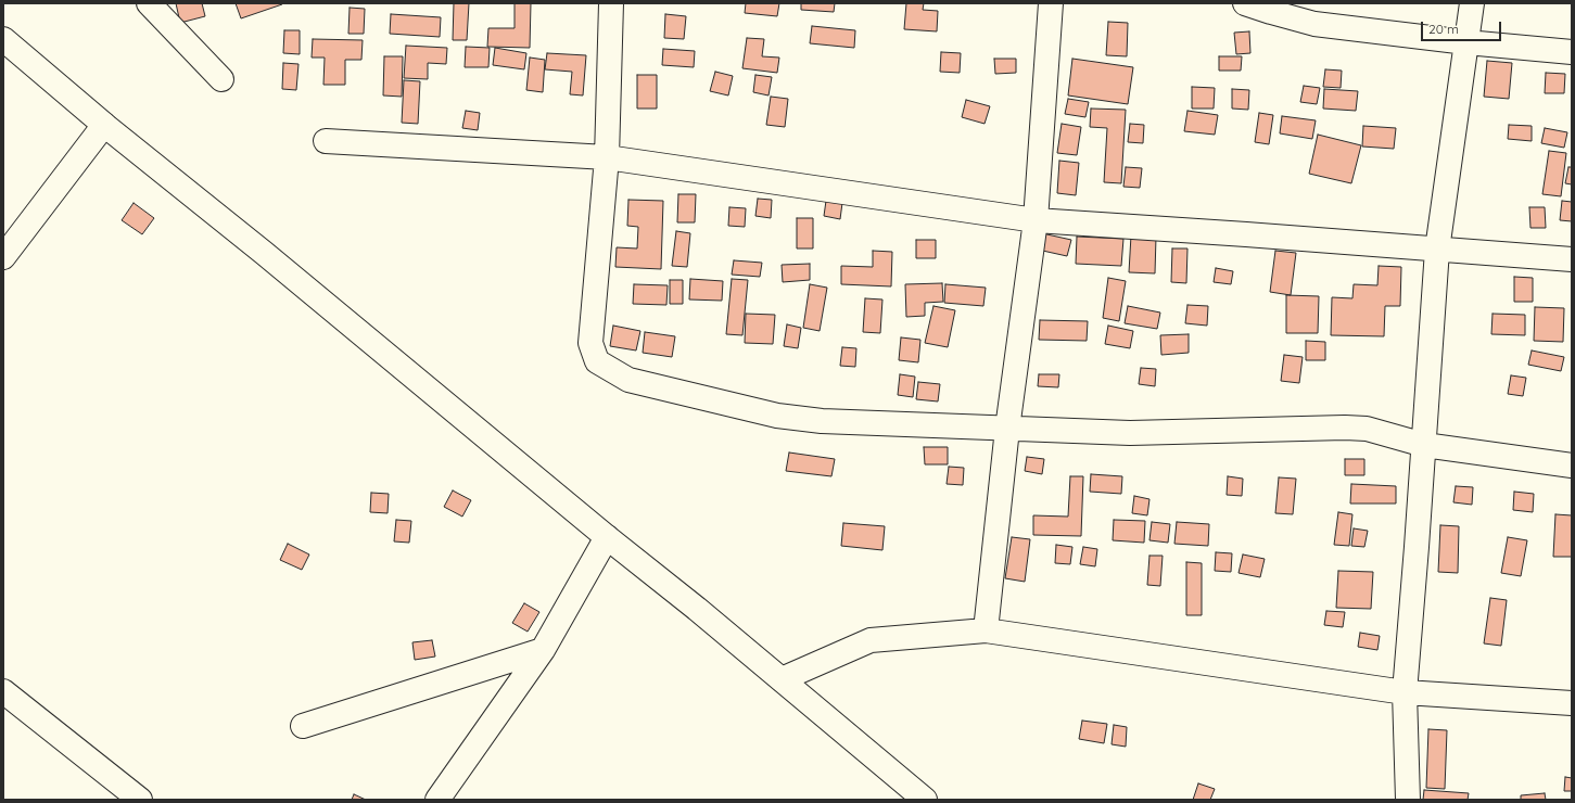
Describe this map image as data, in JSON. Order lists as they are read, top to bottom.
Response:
{
  "scale_bar": "20 m"
}
